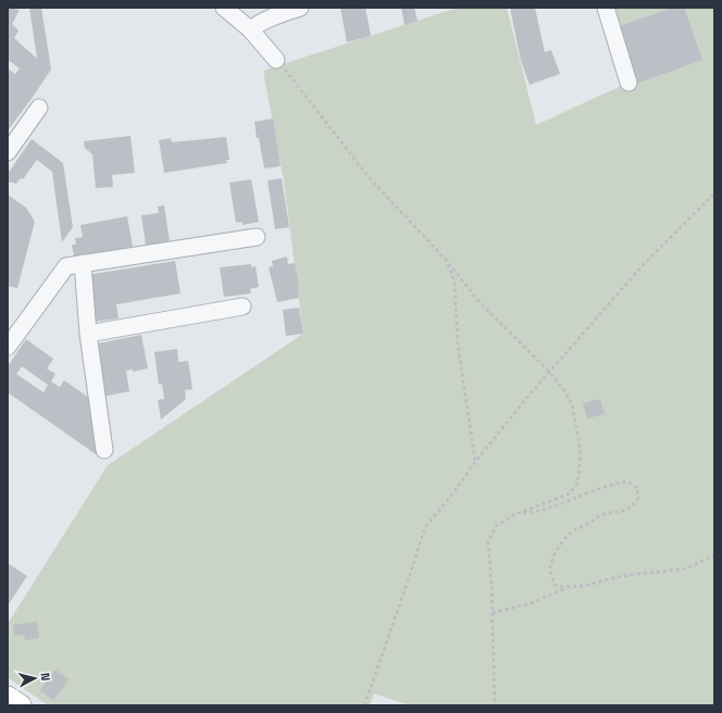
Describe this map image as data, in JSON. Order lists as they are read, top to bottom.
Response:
{
  "north": "right"
}
